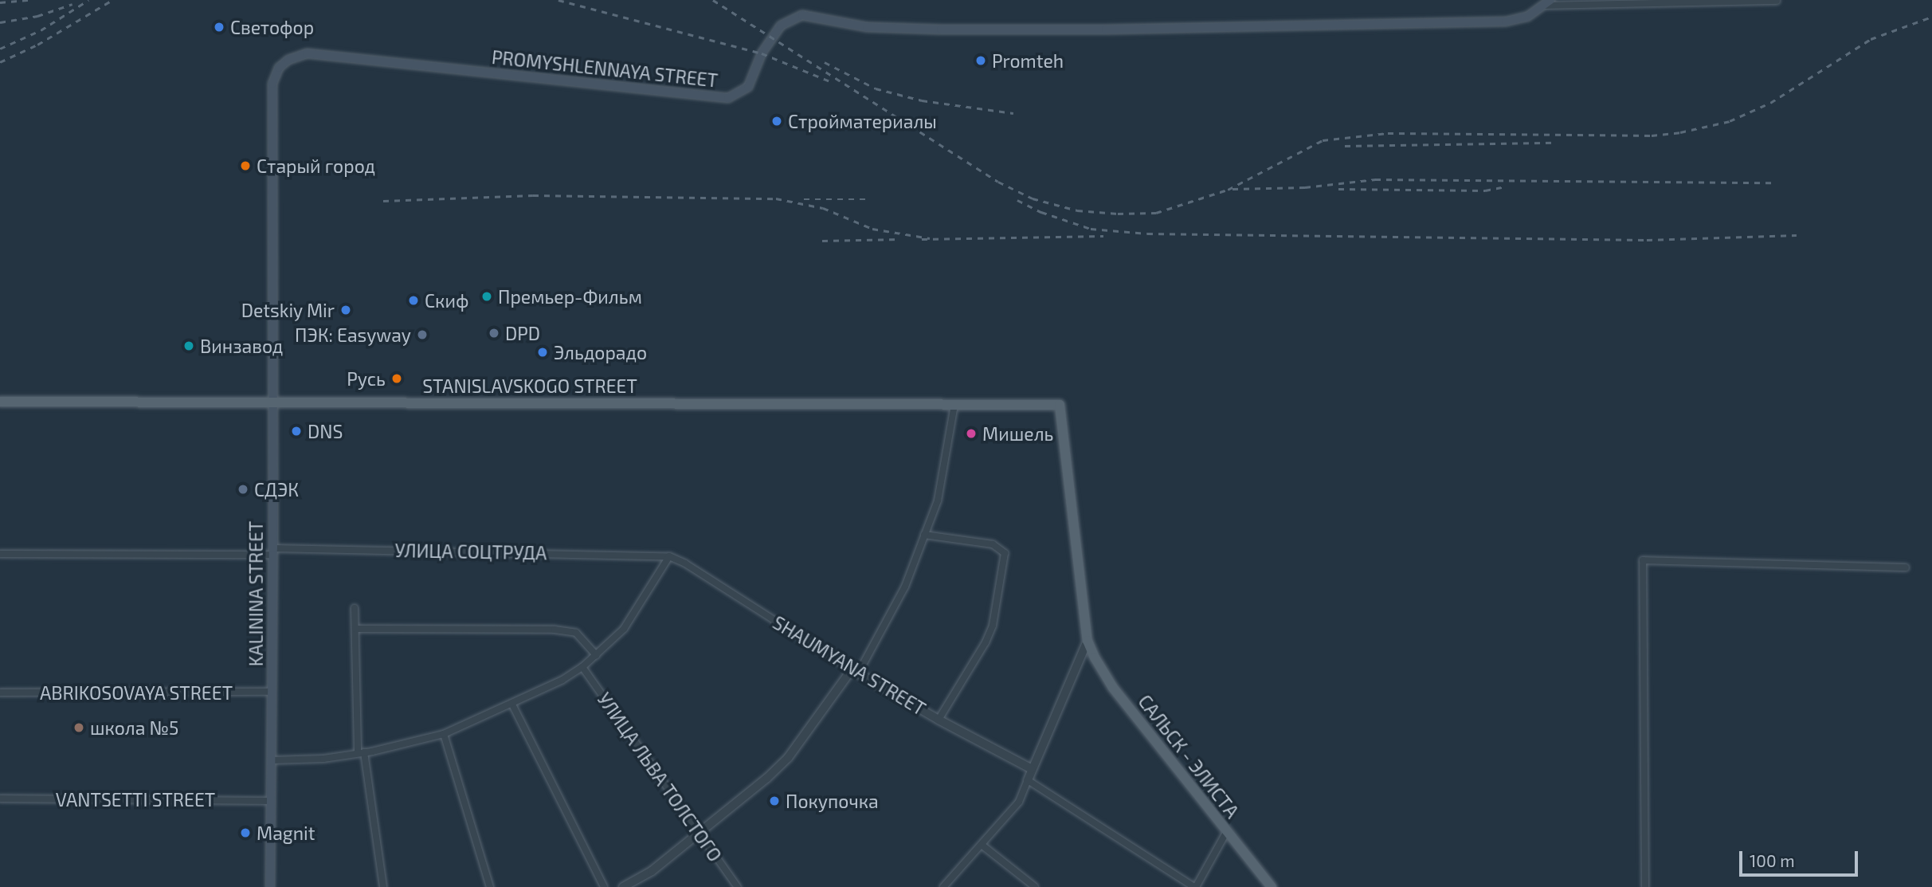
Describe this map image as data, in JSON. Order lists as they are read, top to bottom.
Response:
{
  "streets": {
    "main road": [
      "PROMYSHLENNAYA STREET",
      "STANISLAVSKOGO STREET",
      "KALININA STREET",
      "САЛЬСК - ЭЛИСТА"
    ],
    "street": [
      "УЛИЦА СОЦТРУДА",
      "SHAUMYANA STREET",
      "ABRIKOSOVAYA STREET",
      "УЛИЦА ЛЬВА ТОЛСТОГО",
      "VANTSETTI STREET"
    ]
  },
  "crossings": [
    ["PROMYSHLENNAYA STREET", "KALININA STREET"],
    ["STANISLAVSKOGO STREET", "KALININA STREET"],
    ["STANISLAVSKOGO STREET", "САЛЬСК - ЭЛИСТА"],
    ["УЛИЦА СОЦТРУДА", "KALININA STREET"],
    ["УЛИЦА СОЦТРУДА", "SHAUMYANA STREET"],
    ["KALININA STREET", "ABRIKOSOVAYA STREET"],
    ["KALININA STREET", "VANTSETTI STREET"]
  ],
  "places": [
    "Светофор",
    "Promteh",
    "Стройматериалы",
    "Старый город",
    "Премьер-Фильм",
    "Скиф",
    "Detskiy Mir",
    "DPD",
    "ПЭК: Easyway",
    "Винзавод",
    "Эльдорадо",
    "Русь",
    "DNS",
    "Мишель",
    "СДЭК",
    "школа №5",
    "Покупочка",
    "Magnit"
  ],
  "scale_bar": "100 m"
}
